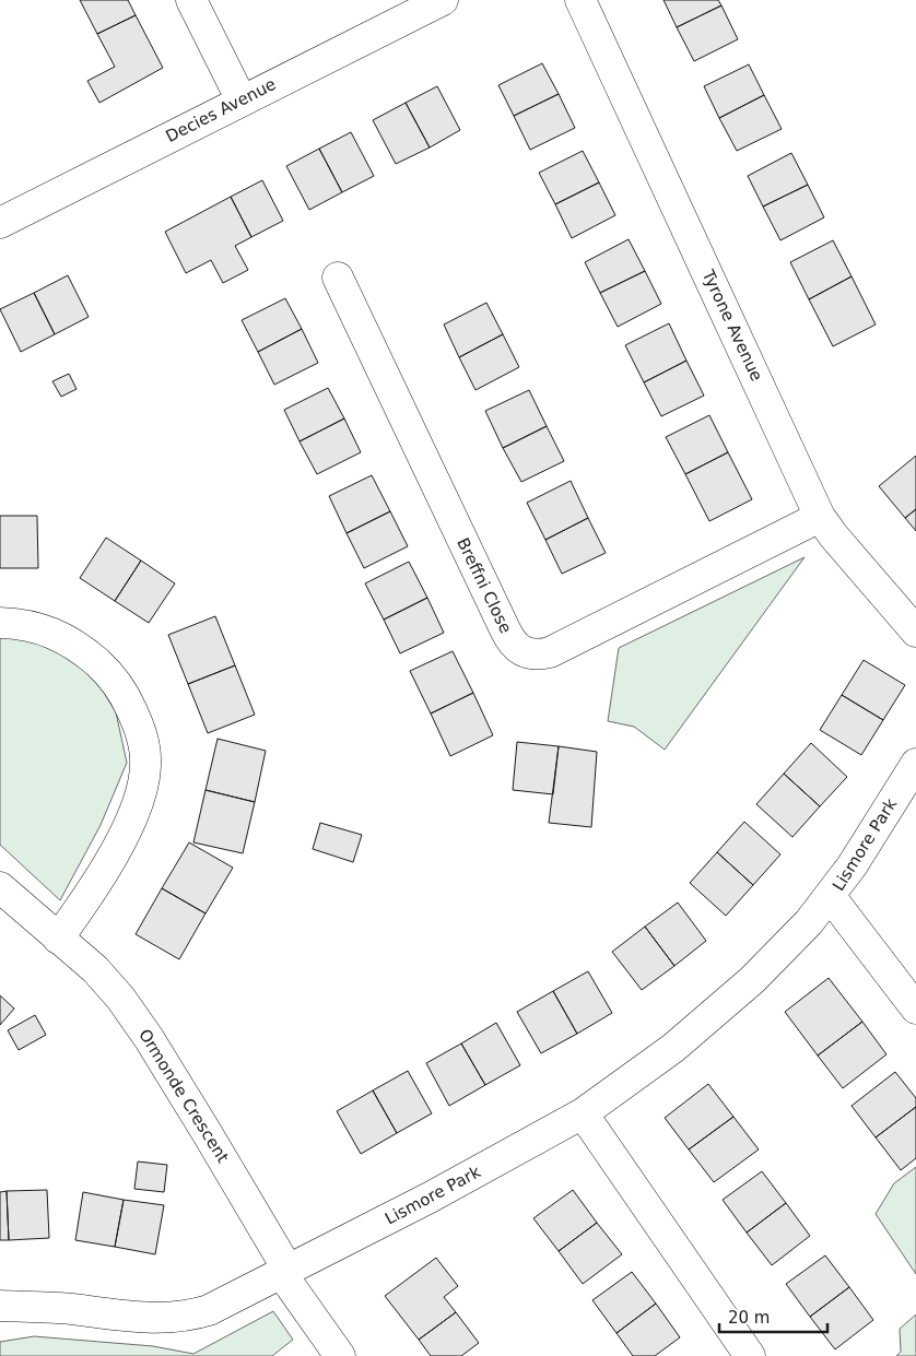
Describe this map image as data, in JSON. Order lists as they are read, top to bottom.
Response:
{
  "streets": {
    "street": [
      "Decies Avenue",
      "Tyrone Avenue",
      "Breffni Close",
      "Lismore Park",
      "Ormonde Crescent"
    ]
  },
  "crossings": [
    ["Tyrone Avenue", "Breffni Close"],
    ["Lismore Park", "Ormonde Crescent"]
  ],
  "scale_bar": "20 m"
}
